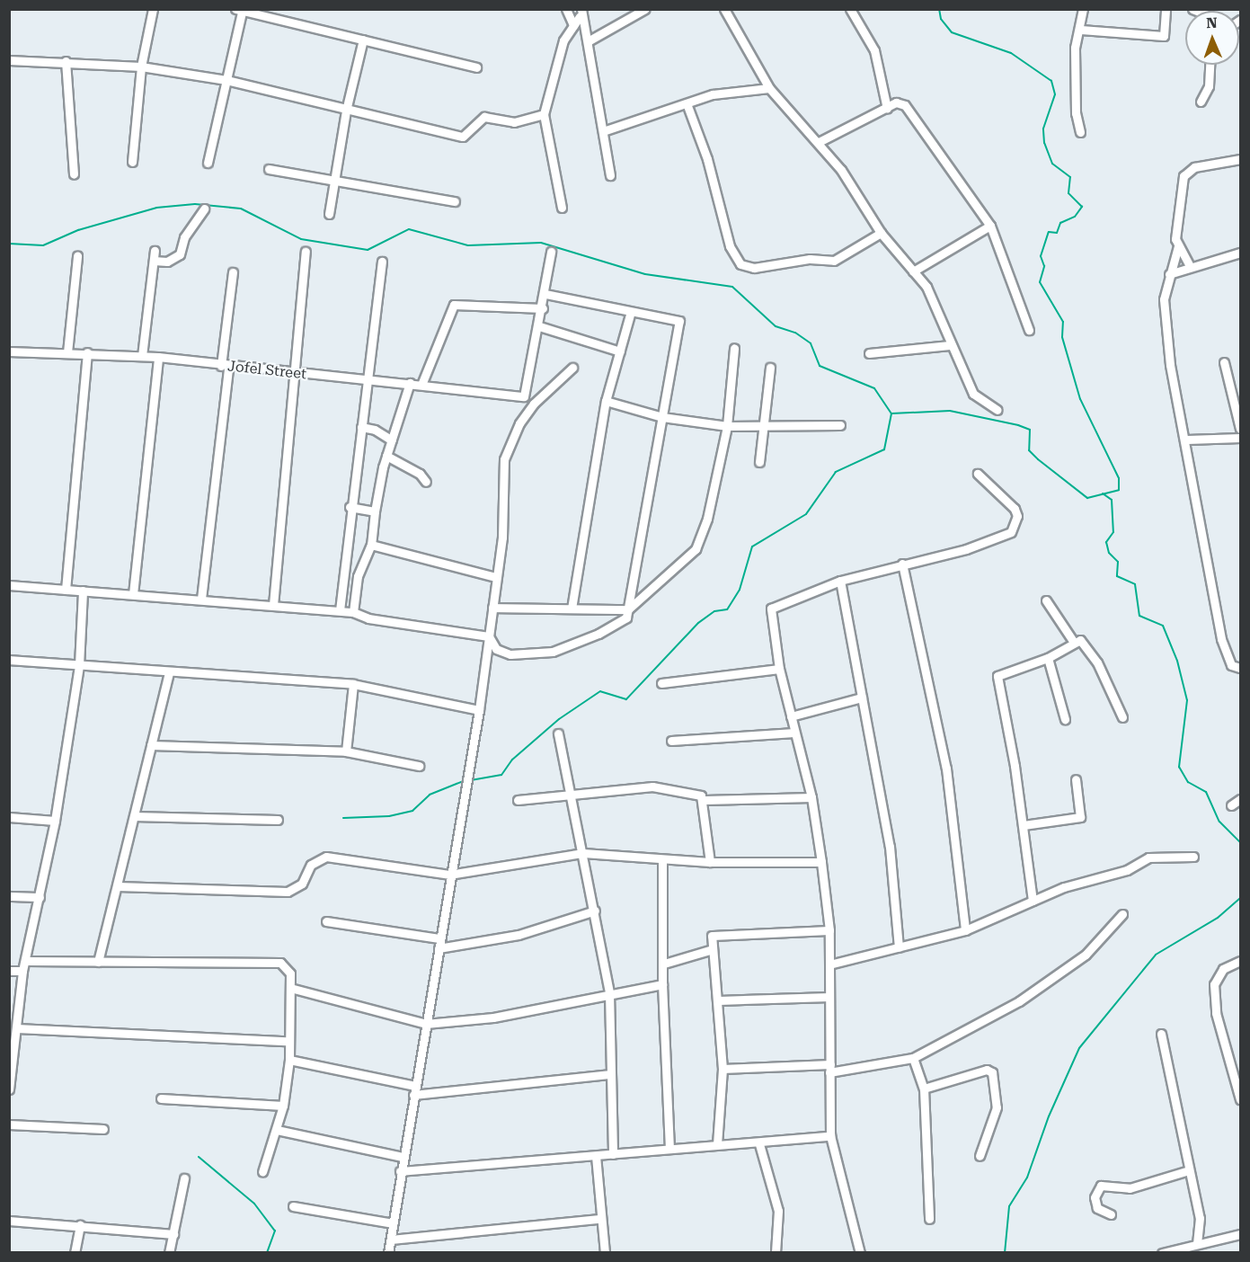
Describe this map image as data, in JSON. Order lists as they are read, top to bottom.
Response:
{
  "streets": {
    "street": ["Jofel Street"]
  },
  "north": "top"
}
